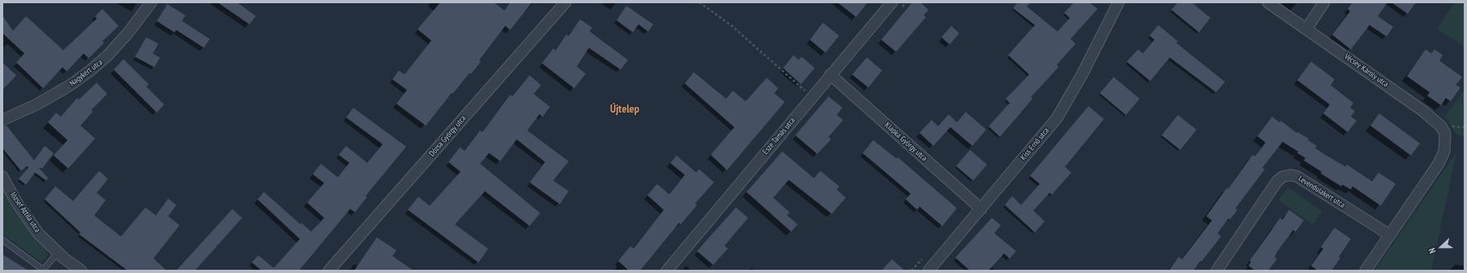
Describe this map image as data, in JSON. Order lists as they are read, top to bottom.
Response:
{
  "streets": {
    "street": [
      "Vécsey Károly utca",
      "Nagykert utca",
      "Dózsa György utca",
      "Esze Tamás utca",
      "Klapka György utca",
      "Kiss Ernő utca",
      "Levendulakert utca",
      "József Attila utca"
    ]
  },
  "crossings": [
    ["Vécsey Károly utca", "Levendulakert utca"],
    ["Esze Tamás utca", "Klapka György utca"],
    ["Klapka György utca", "Kiss Ernő utca"]
  ],
  "districts": ["Újtelep"],
  "north": "left"
}
